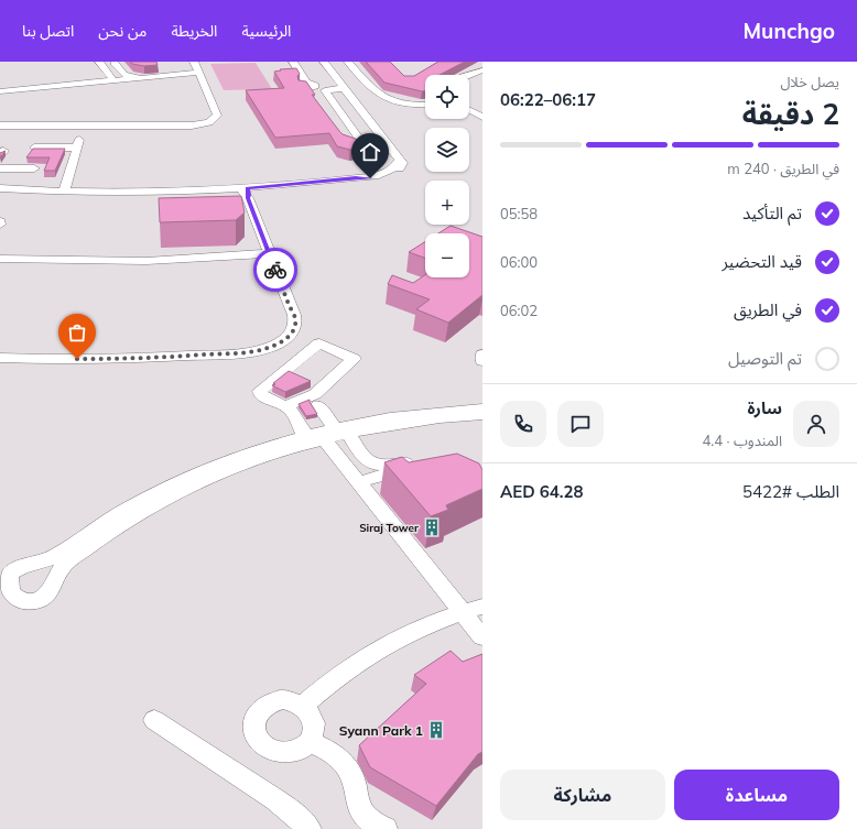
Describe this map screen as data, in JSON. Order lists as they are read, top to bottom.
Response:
{
  "places": {
    "building": ["Siraj Tower", "Syann Park 1"]
  },
  "page": {
    "header": "Munchgo",
    "nav": [
      "الرئيسية",
      "الخريطة",
      "من نحن",
      "اتصل بنا"
    ],
    "heading": ["2 دقيقة", "يصل خلال", "06:17–06:22"],
    "panel": [
      "سارة",
      "المندوب · 4.4",
      "الطلب #5422",
      "AED 64.28"
    ],
    "map_buttons": ["+", "−"],
    "bar": "في الطريق · 240 m",
    "list": [
      ["تم التأكيد", "05:58"],
      ["قيد التحضير", "06:00"],
      ["في الطريق", "06:02"],
      "تم التوصيل"
    ],
    "buttons": ["مساعدة", "مشاركة"]
  }
}
